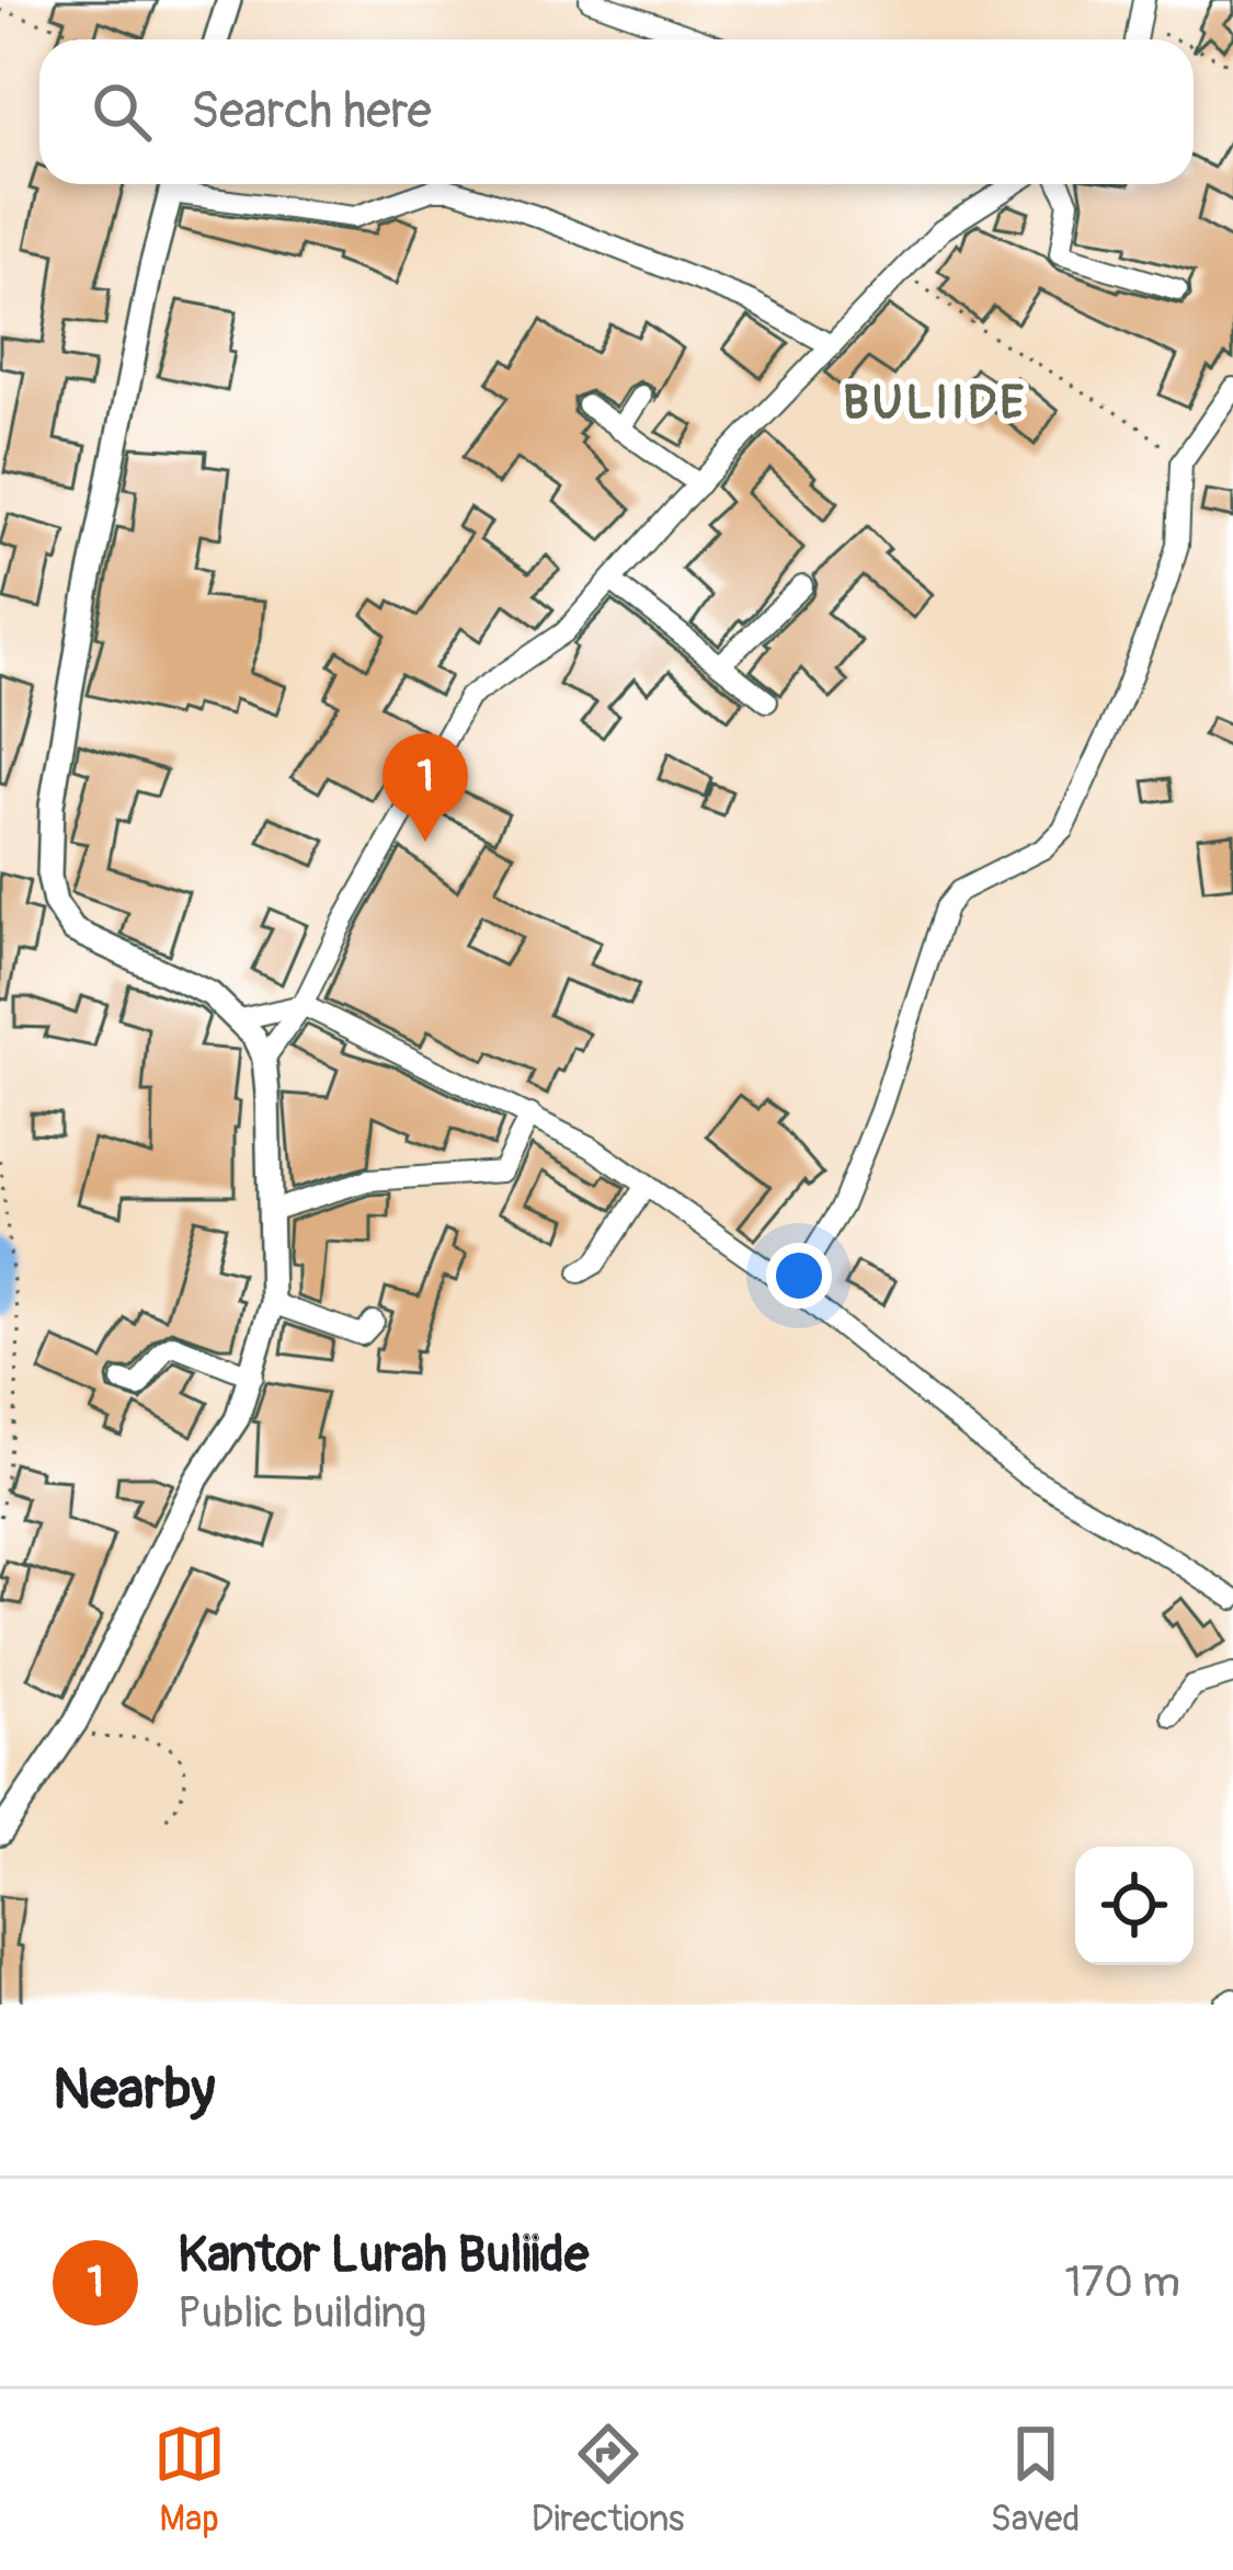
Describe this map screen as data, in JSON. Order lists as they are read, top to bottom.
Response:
{
  "districts": ["BULIIDE"],
  "page": {
    "search": "Search here",
    "pins": "1",
    "heading": "Nearby",
    "list": [
      {
        "mark": "1",
        "name": "Kantor Lurah Buliide",
        "note": "Public building",
        "value": "170 m"
      }
    ],
    "nav": ["Map", "Directions", "Saved"]
  }
}
